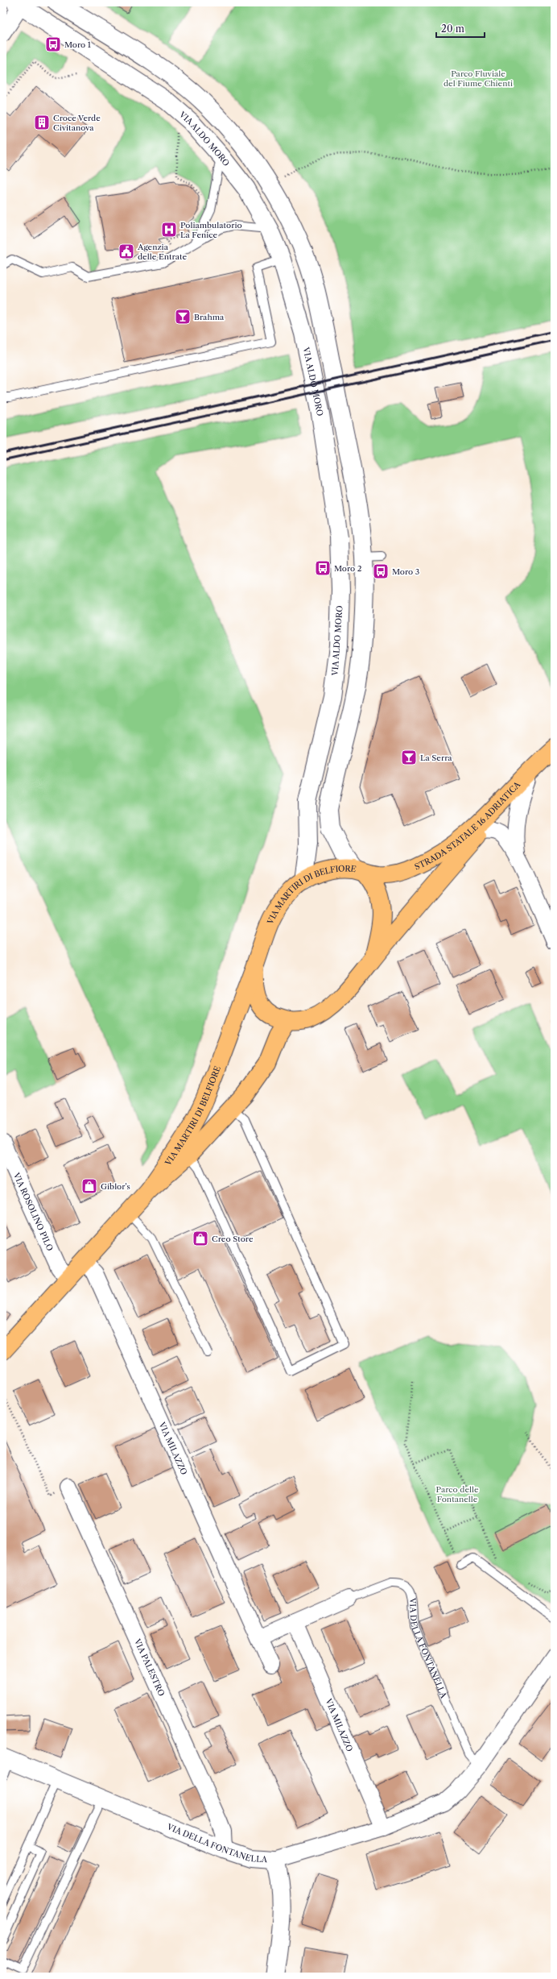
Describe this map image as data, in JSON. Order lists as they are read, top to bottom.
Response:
{
  "streets": {
    "main road": ["STRADA STATALE 16 ADRIATICA", "VIA MARTIRI DI BELFIORE"],
    "street": [
      "VIA ALDO MORO",
      "VIA ROSOLINO PILO",
      "VIA MILAZZO",
      "VIA DELLA FONTANELLA",
      "VIA PALESTRO"
    ]
  },
  "crossings": [
    ["VIA ALDO MORO", "VIA MARTIRI DI BELFIORE"],
    ["STRADA STATALE 16 ADRIATICA", "VIA MARTIRI DI BELFIORE"],
    ["VIA MARTIRI DI BELFIORE", "VIA ROSOLINO PILO"],
    ["VIA MARTIRI DI BELFIORE", "VIA MILAZZO"],
    ["VIA MILAZZO", "VIA DELLA FONTANELLA"],
    ["VIA DELLA FONTANELLA", "VIA PALESTRO"]
  ],
  "parks": ["Parco Fluviale del Fiume Chienti", "Parco delle Fontanelle"],
  "places": {
    "bus stop": ["Moro 1", "Moro 2", "Moro 3"],
    "building": ["Croce Verde Civitanova"],
    "hospital": ["Poliambulatorio La Fenice"],
    "public building": ["Agenzia delle Entrate"],
    "bar": ["Brahma", "La Serra"],
    "shop": ["Giblor's", "Creo Store"]
  },
  "scale_bar": "20 m"
}
